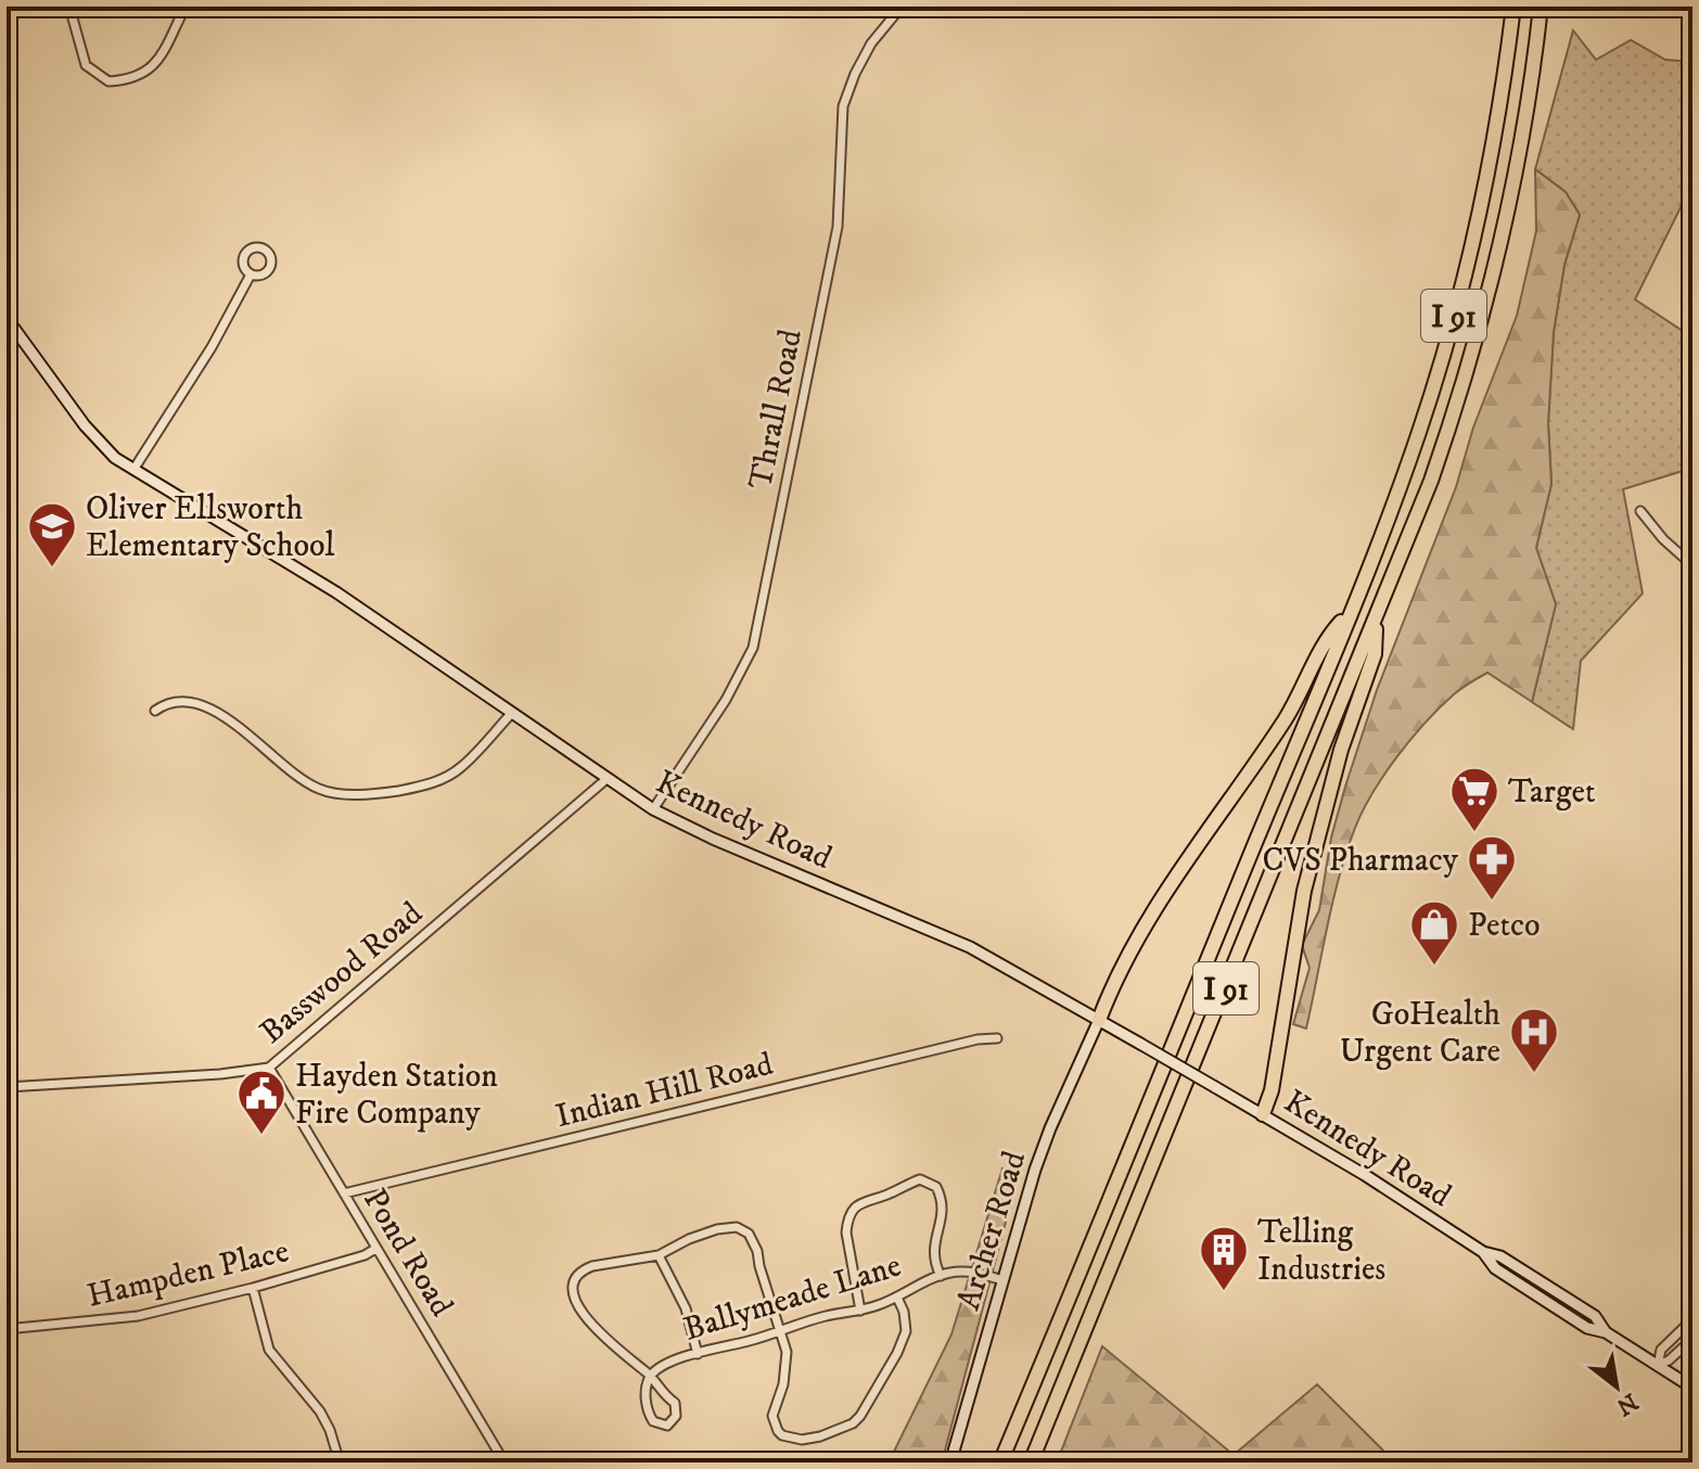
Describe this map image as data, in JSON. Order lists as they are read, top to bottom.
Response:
{
  "streets": {
    "highway": ["I 91"],
    "street": [
      "Thrall Road",
      "Kennedy Road",
      "Basswood Road",
      "Indian Hill Road",
      "Archer Road",
      "Pond Road",
      "Hampden Place",
      "Ballymeade Lane"
    ]
  },
  "crossings": [
    ["Thrall Road", "Kennedy Road"],
    ["Kennedy Road", "Basswood Road"],
    ["Kennedy Road", "Archer Road"],
    ["Basswood Road", "Pond Road"],
    ["Indian Hill Road", "Pond Road"],
    ["Archer Road", "Ballymeade Lane"],
    ["Pond Road", "Hampden Place"]
  ],
  "places": {
    "school or university": ["Oliver Ellsworth Elementary School"],
    "supermarket": ["Target"],
    "pharmacy": ["CVS Pharmacy"],
    "shop": ["Petco"],
    "hospital": ["GoHealth Urgent Care"],
    "public building": ["Hayden Station Fire Company"],
    "building": ["Telling Industries"]
  },
  "north": "bottom right"
}
